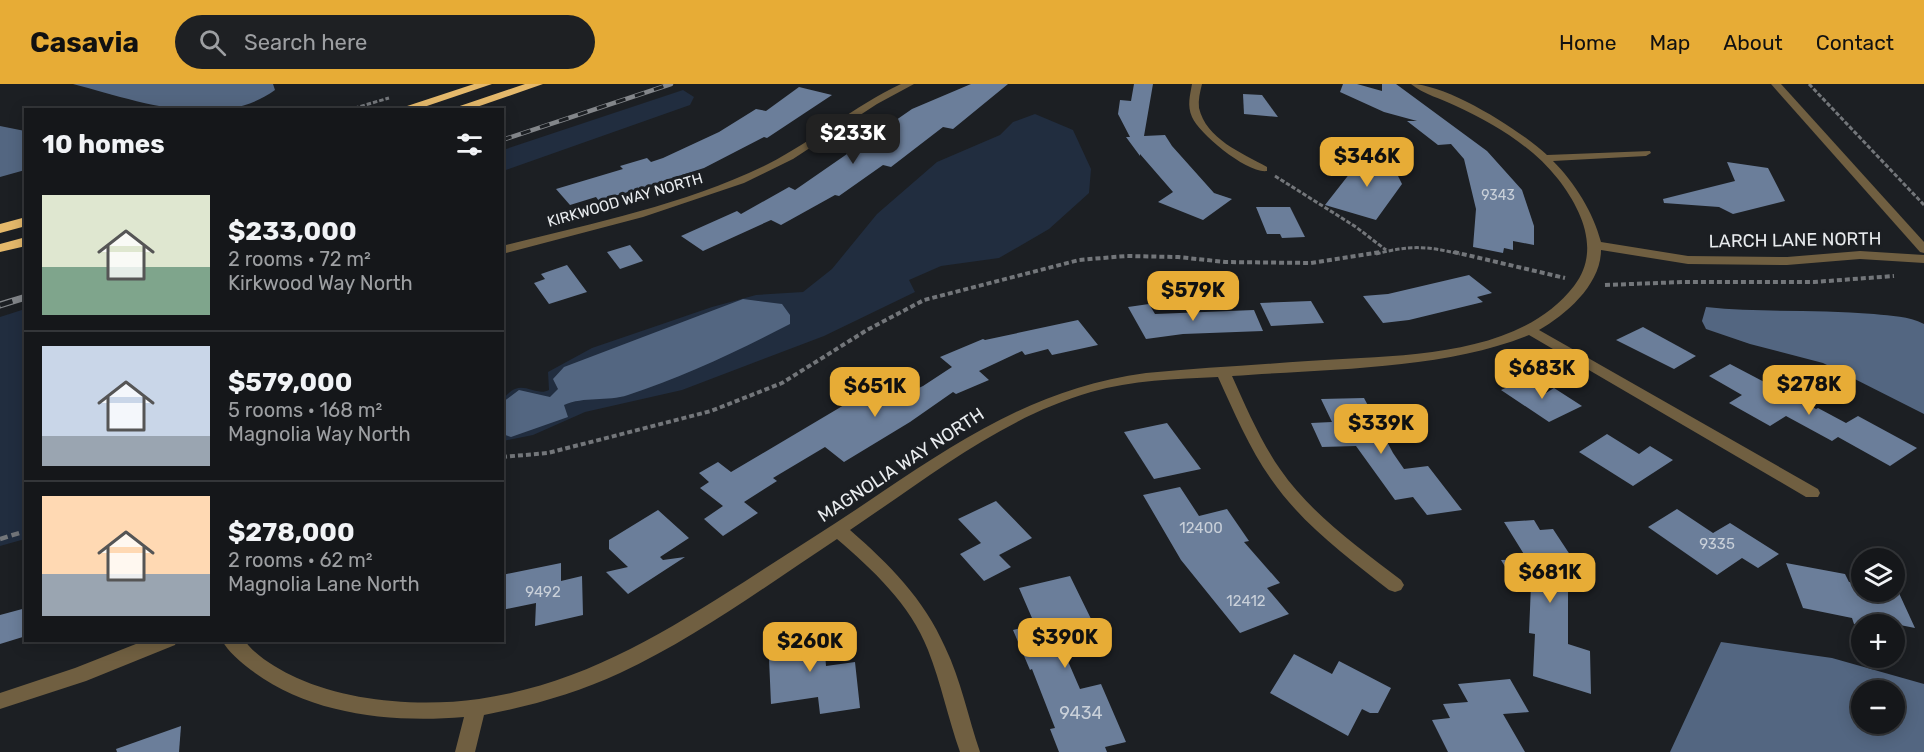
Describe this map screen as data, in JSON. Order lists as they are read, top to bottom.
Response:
{
  "streets": {
    "street": ["KIRKWOOD WAY NORTH", "LARCH LANE NORTH", "MAGNOLIA WAY NORTH"]
  },
  "crossings": [
    ["LARCH LANE NORTH", "MAGNOLIA WAY NORTH"]
  ],
  "house_numbers": [
    "9343",
    "12400",
    "9335",
    "9492",
    "12412",
    "9434"
  ],
  "page": {
    "header": "Casavia",
    "search": "Search here",
    "nav": [
      "Home",
      "Map",
      "About",
      "Contact"
    ],
    "heading": "10 homes",
    "price": [
      "$233K",
      "$346K",
      "$579K",
      "$683K",
      "$278K",
      "$651K",
      "$339K",
      "$681K",
      "$390K",
      "$260K"
    ],
    "list": [
      {
        "name": "$233,000",
        "note": "2 rooms · 72 m² · Kirkwood Way North"
      },
      {
        "name": "$579,000",
        "note": "5 rooms · 168 m² · Magnolia Way North"
      },
      {
        "name": "$278,000",
        "note": "2 rooms · 62 m² · Magnolia Lane North"
      }
    ],
    "map_buttons": ["+", "−"]
  }
}
